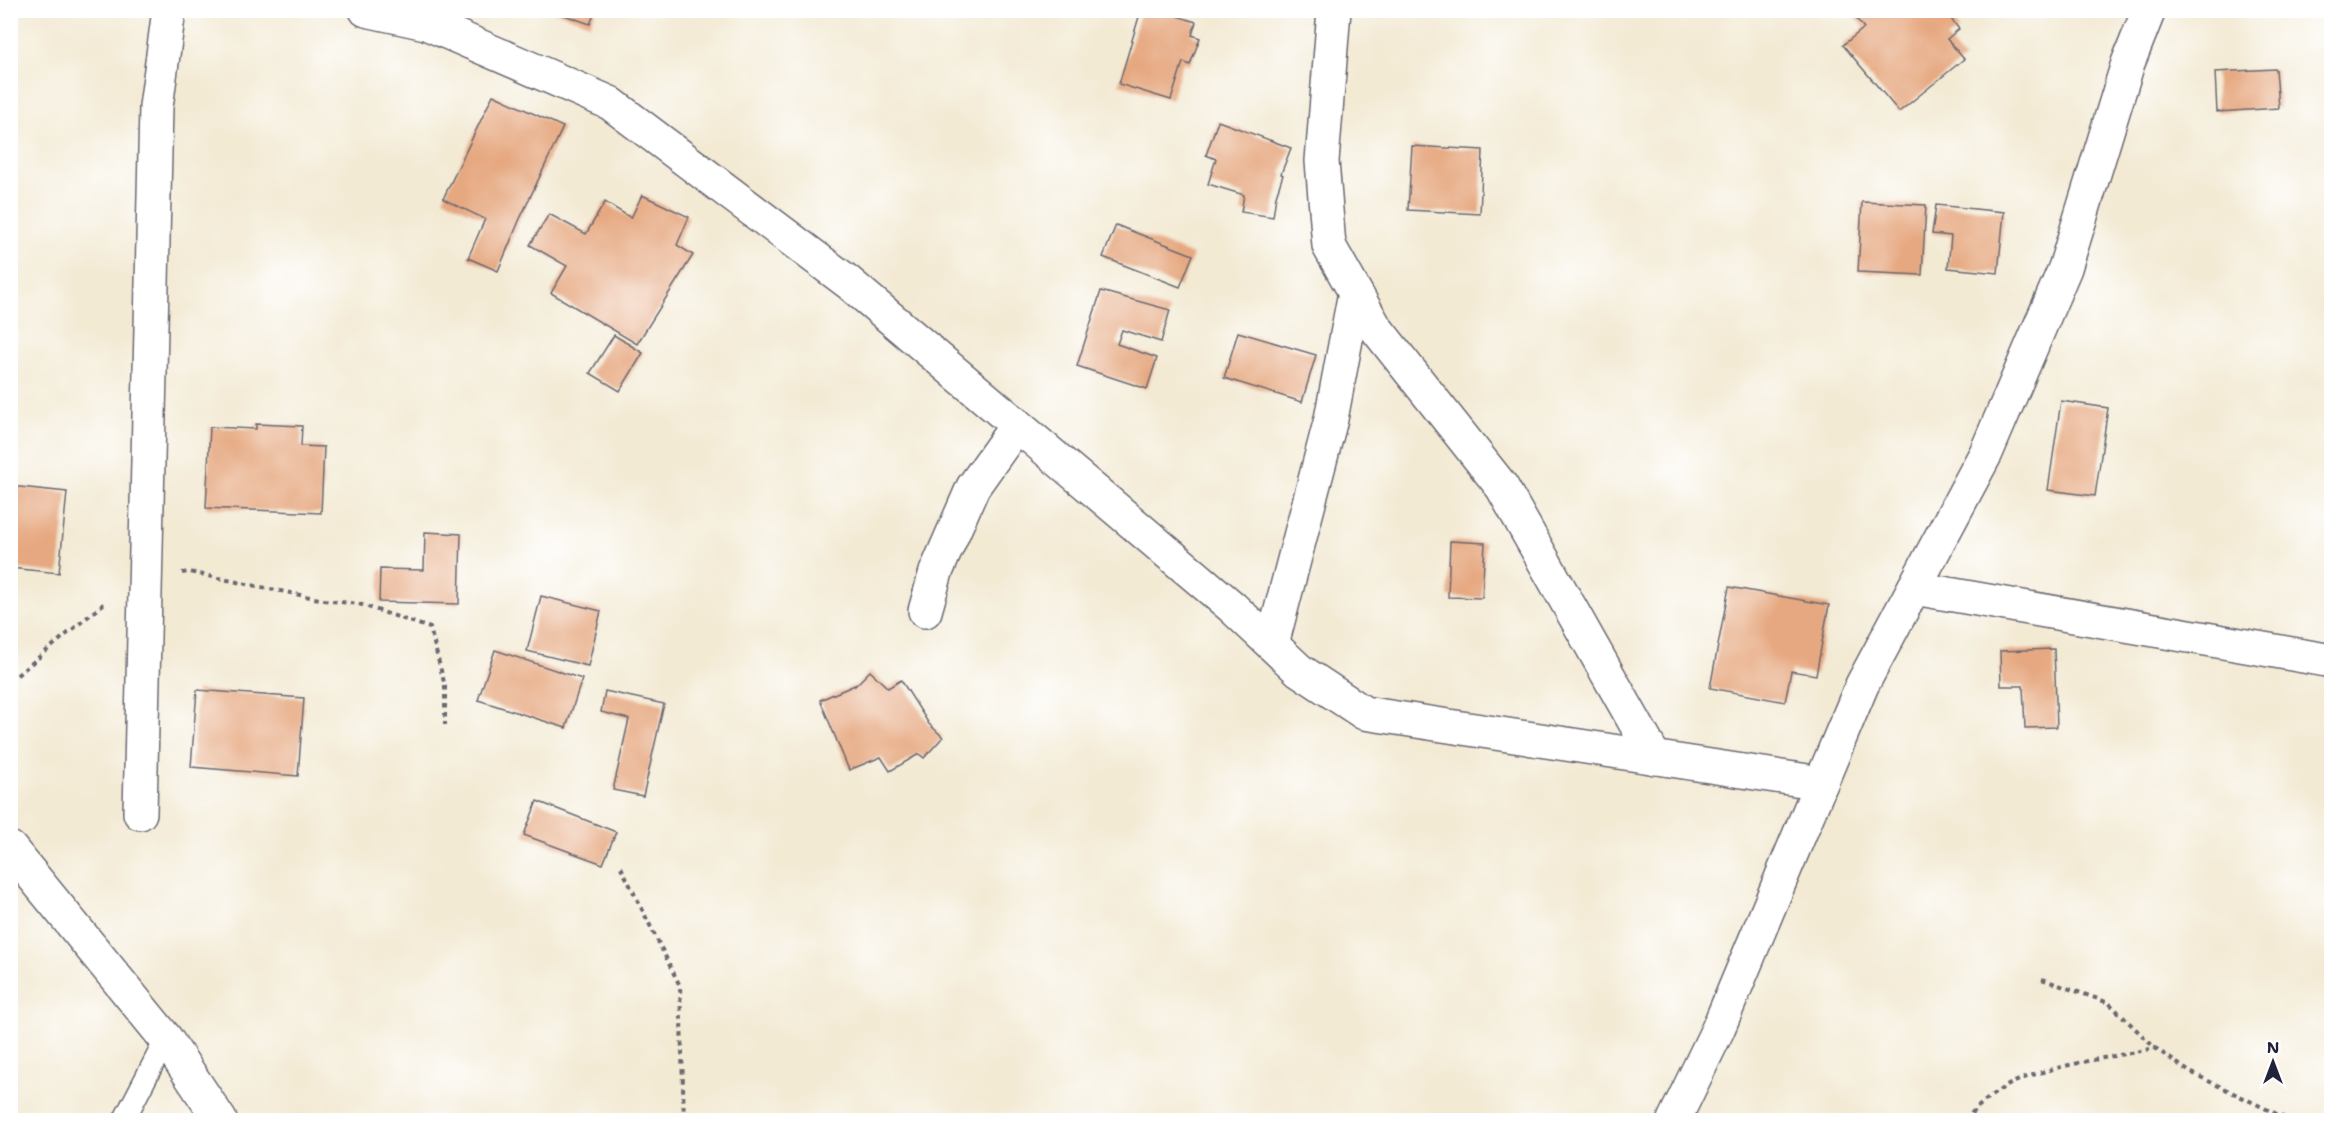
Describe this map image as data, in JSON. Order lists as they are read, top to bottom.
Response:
{
  "north": "top"
}
